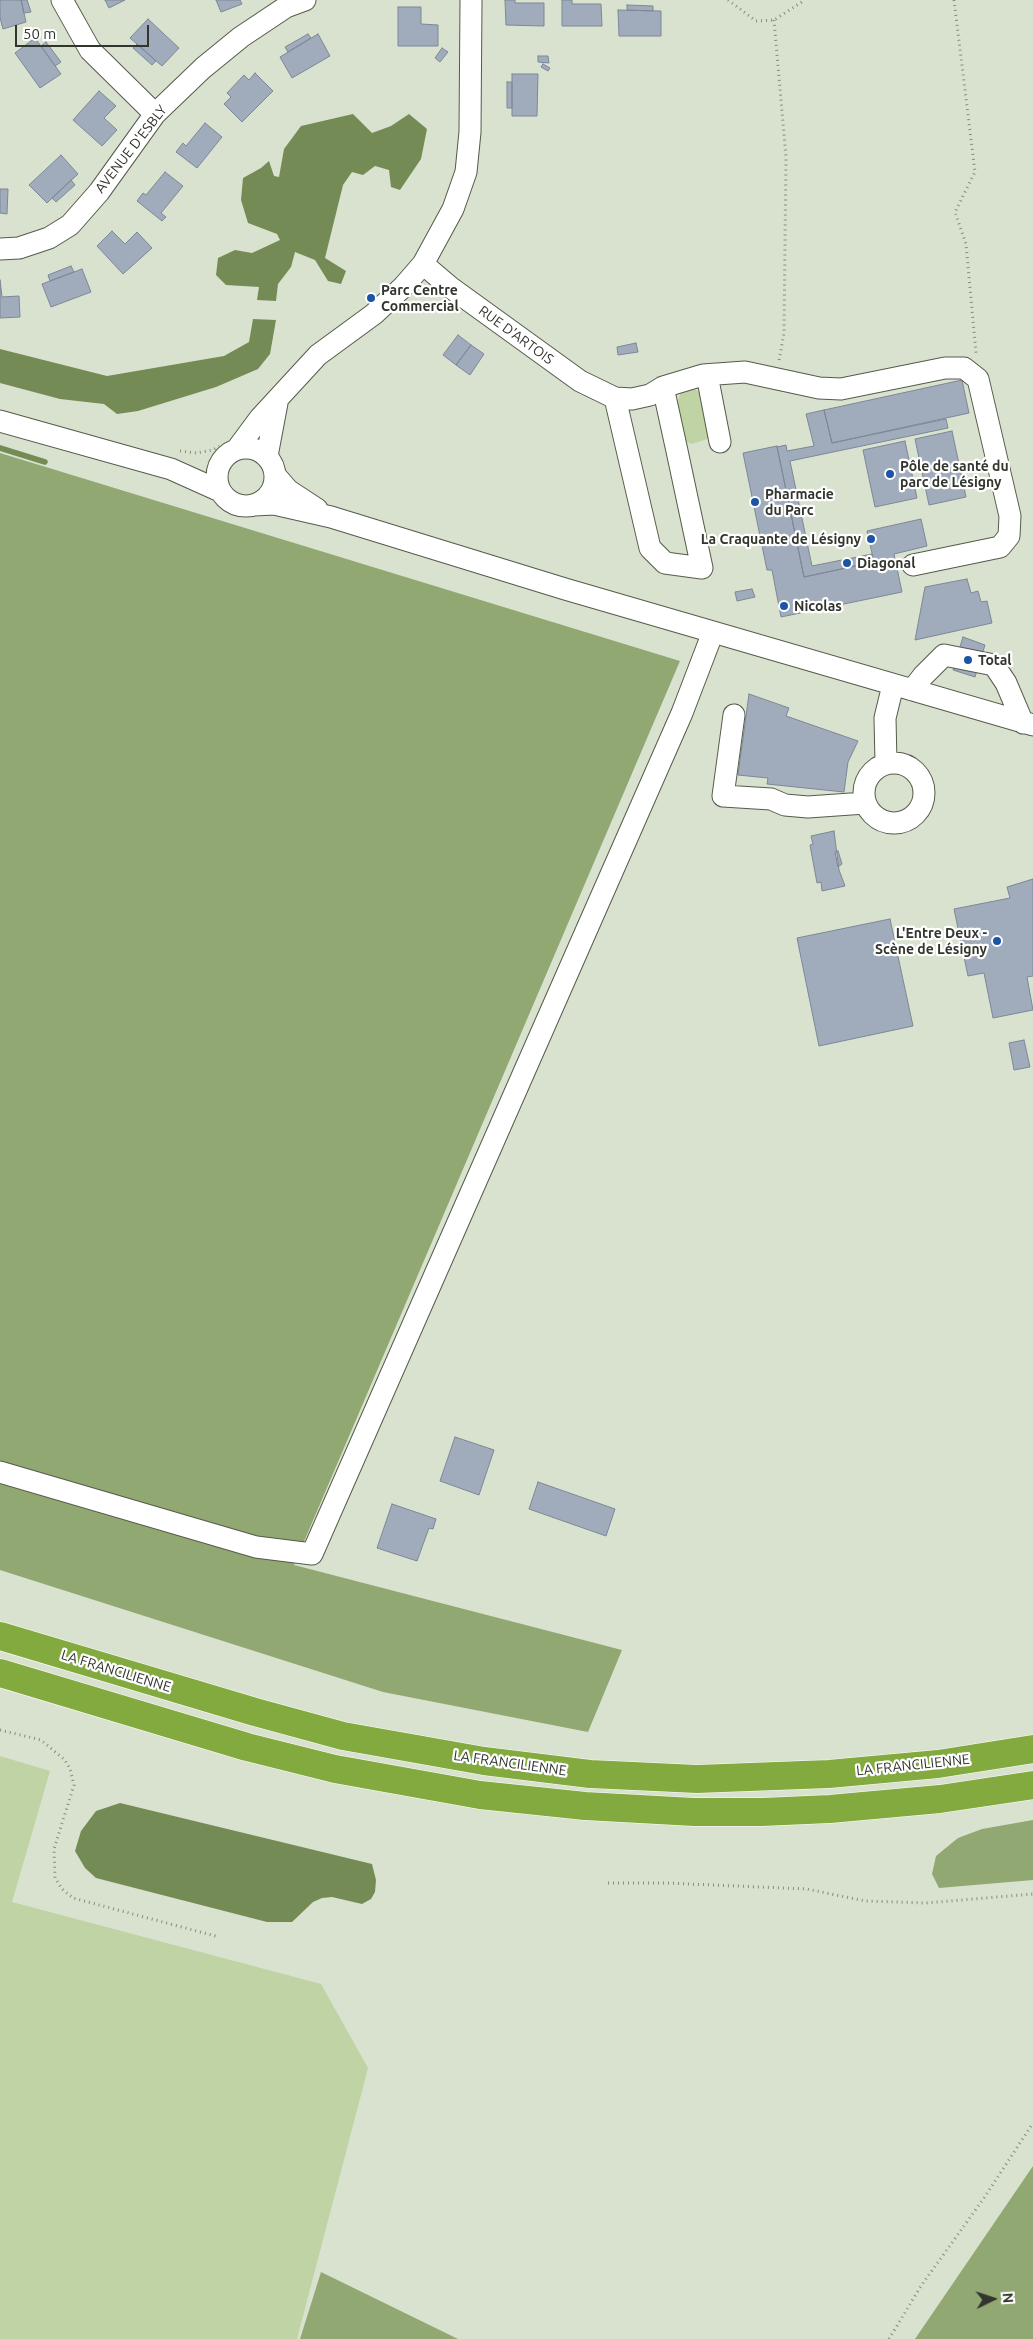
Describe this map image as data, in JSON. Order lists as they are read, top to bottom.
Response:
{
  "streets": {
    "highway": ["LA FRANCILIENNE"],
    "street": ["AVENUE D'ESBLY", "RUE D'ARTOIS"]
  },
  "places": [
    "Parc Centre Commercial",
    "Pôle de santé du parc de Lésigny",
    "Pharmacie du Parc",
    "La Craquante de Lésigny",
    "Diagonal",
    "Nicolas",
    "Total",
    "L'Entre Deux - Scène de Lésigny"
  ],
  "scale_bar": "50 m",
  "north": "right"
}
